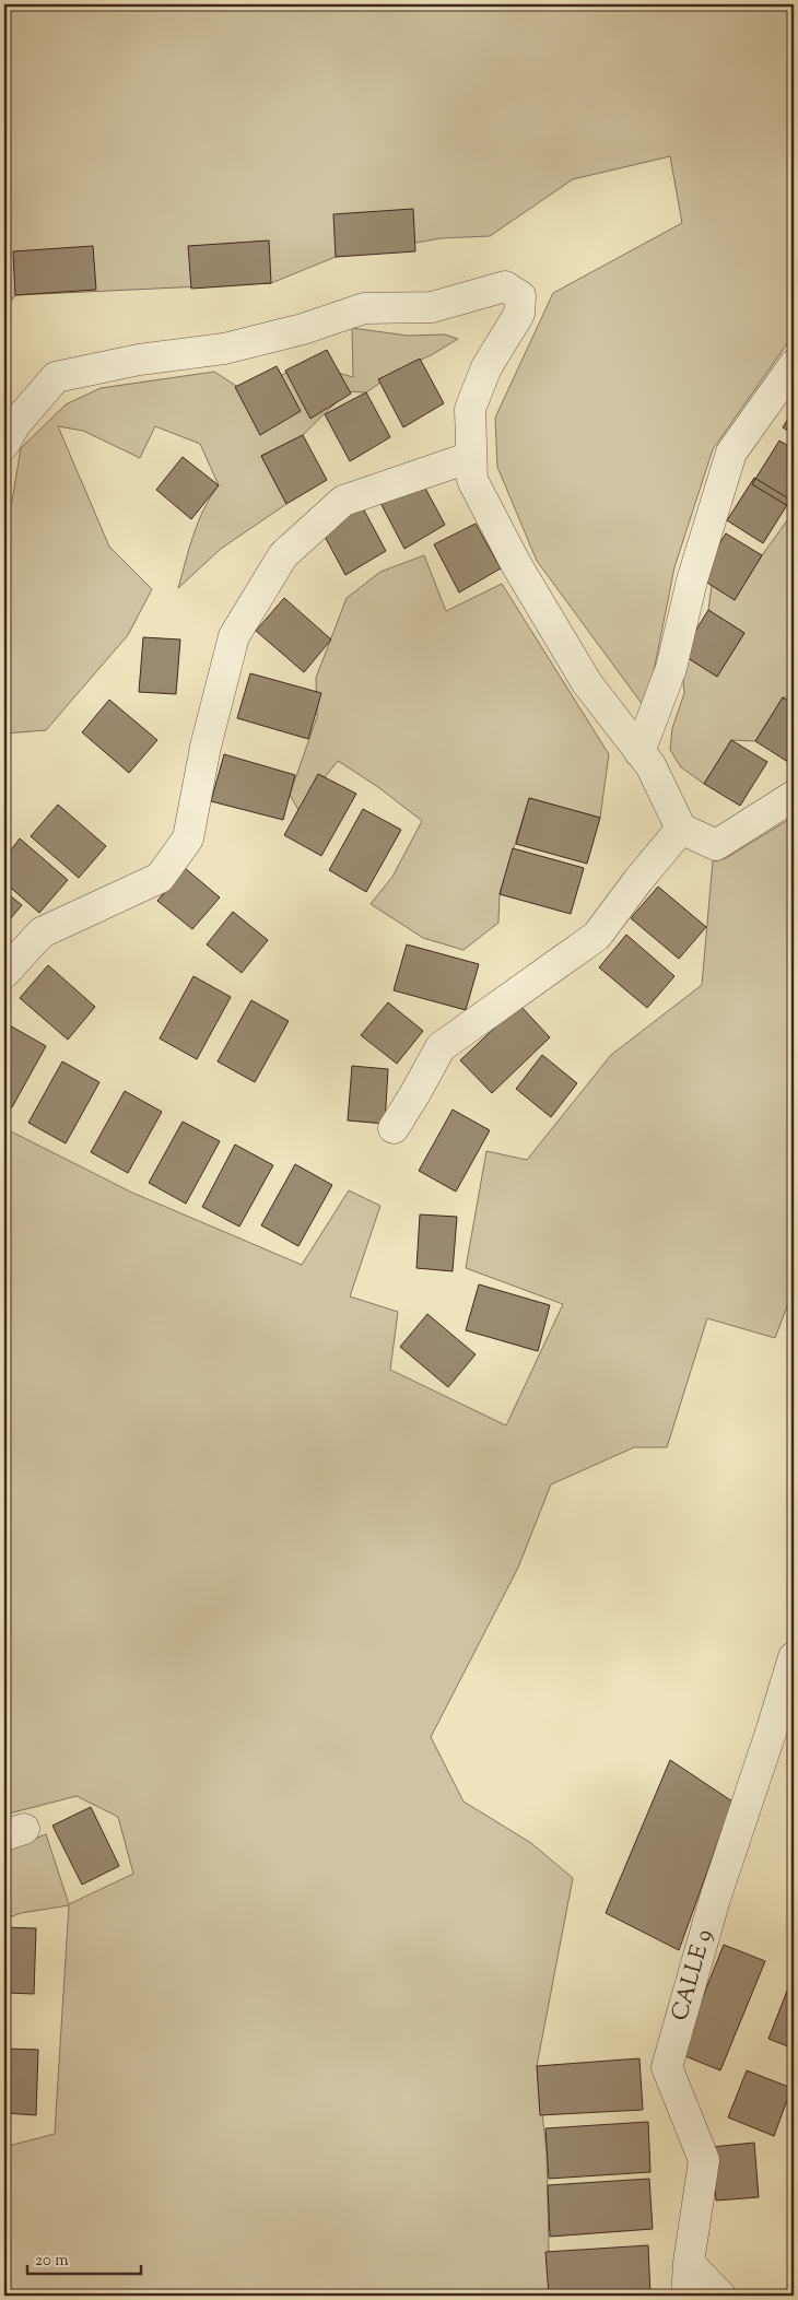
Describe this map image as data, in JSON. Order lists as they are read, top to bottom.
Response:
{
  "streets": {
    "street": ["CALLE 9"]
  },
  "scale_bar": "20 m"
}
